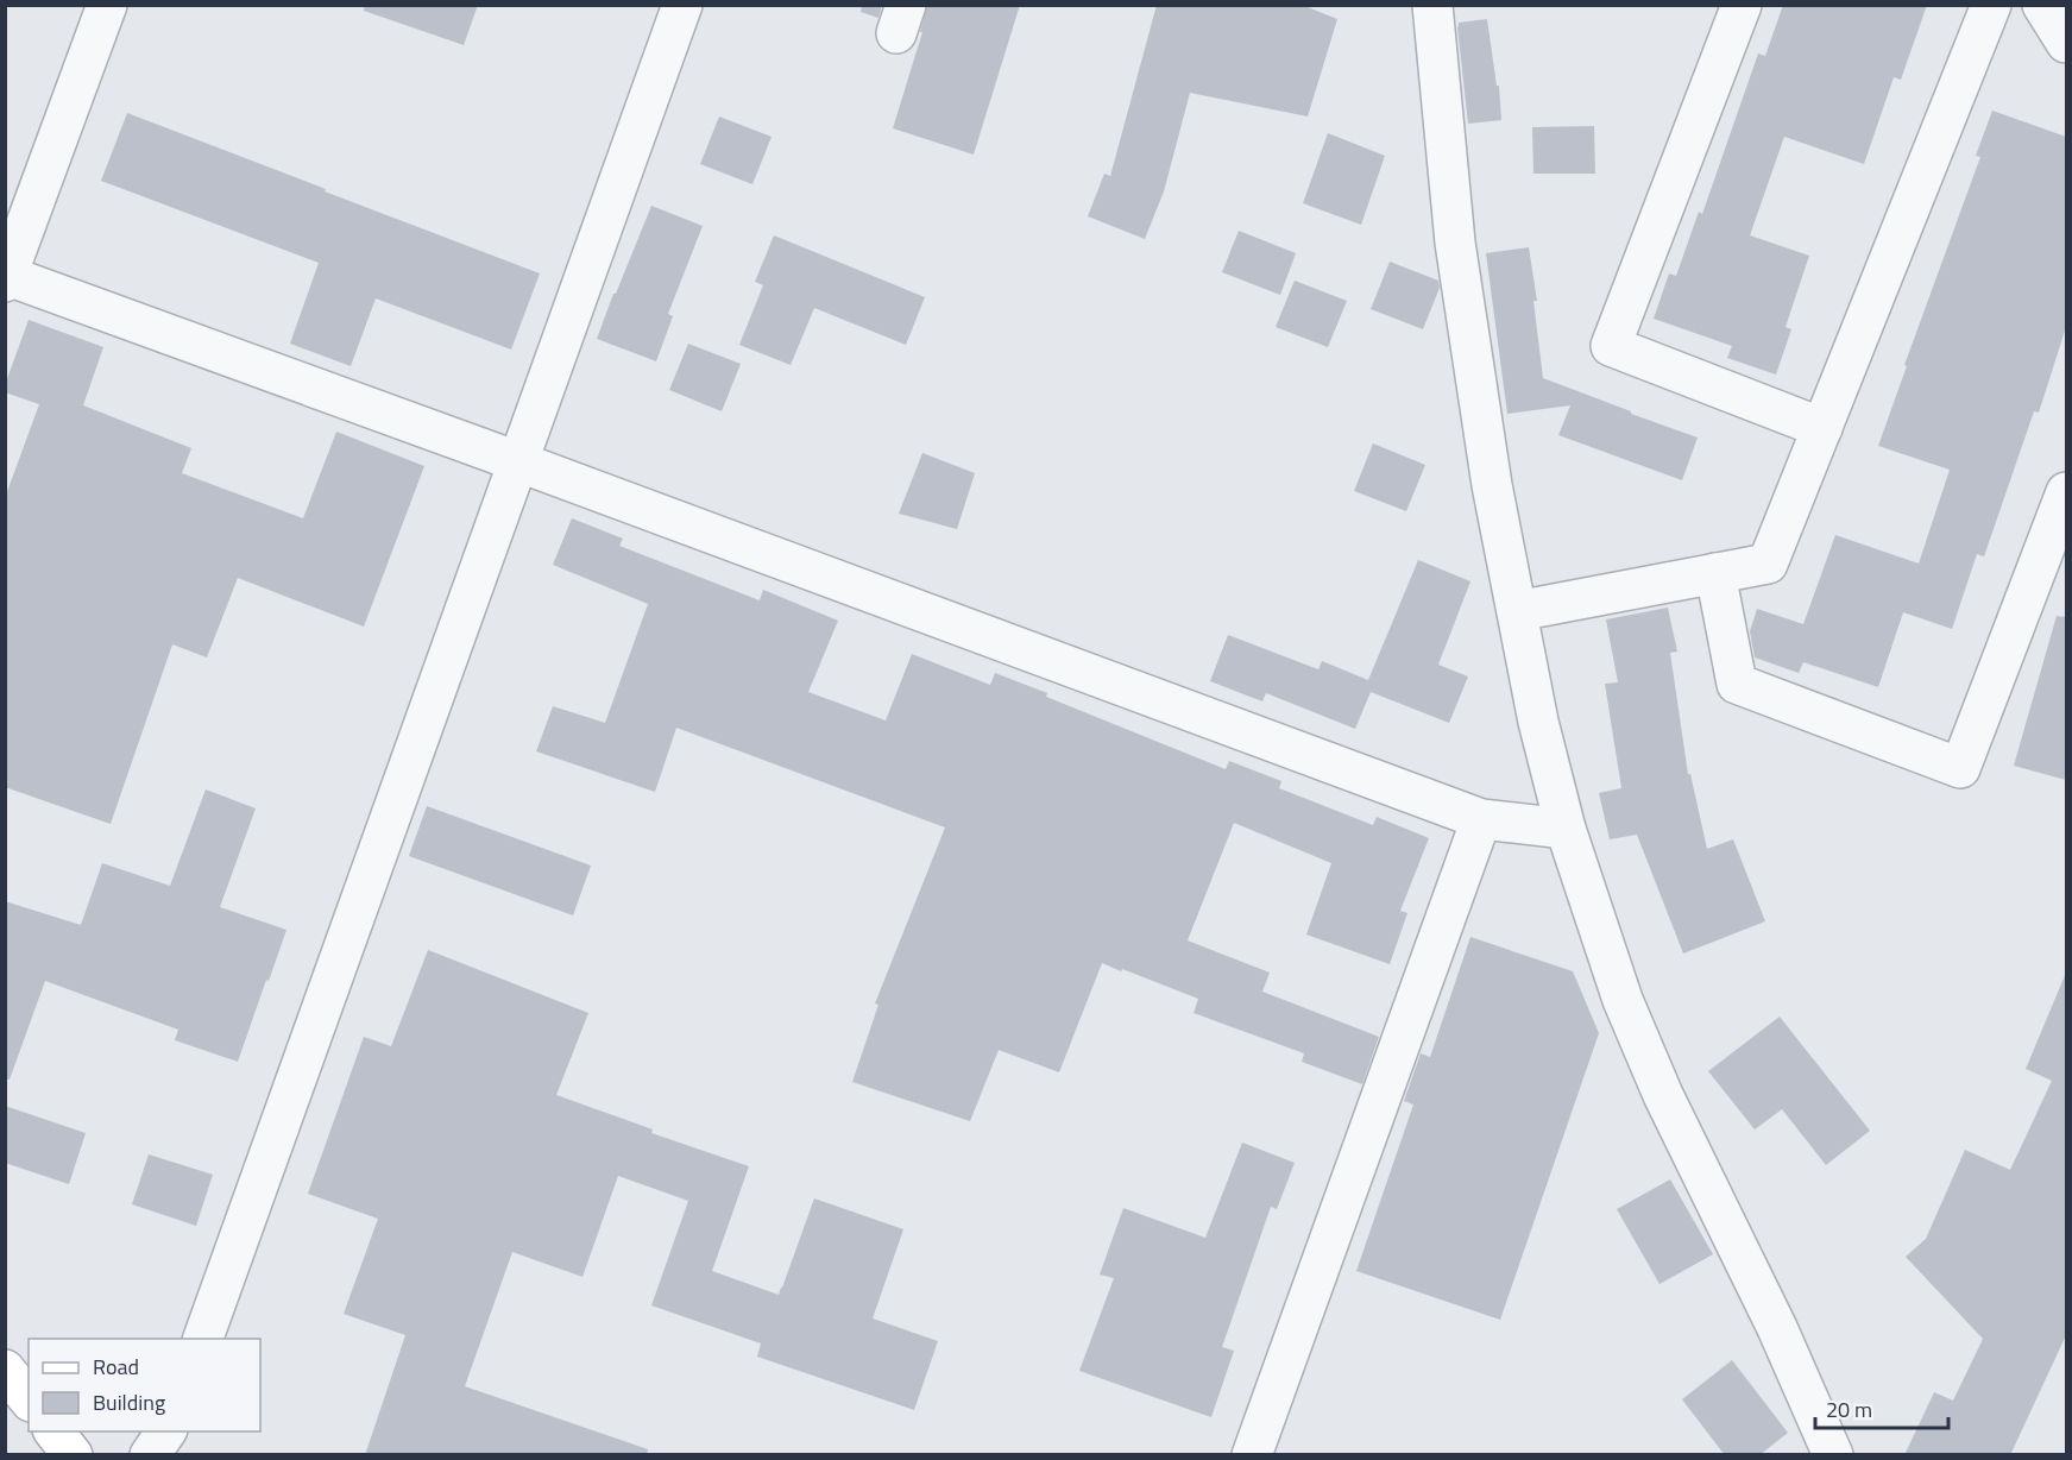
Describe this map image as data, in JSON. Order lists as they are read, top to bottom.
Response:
{
  "legend": ["Road", "Building"],
  "scale_bar": "20 m"
}
